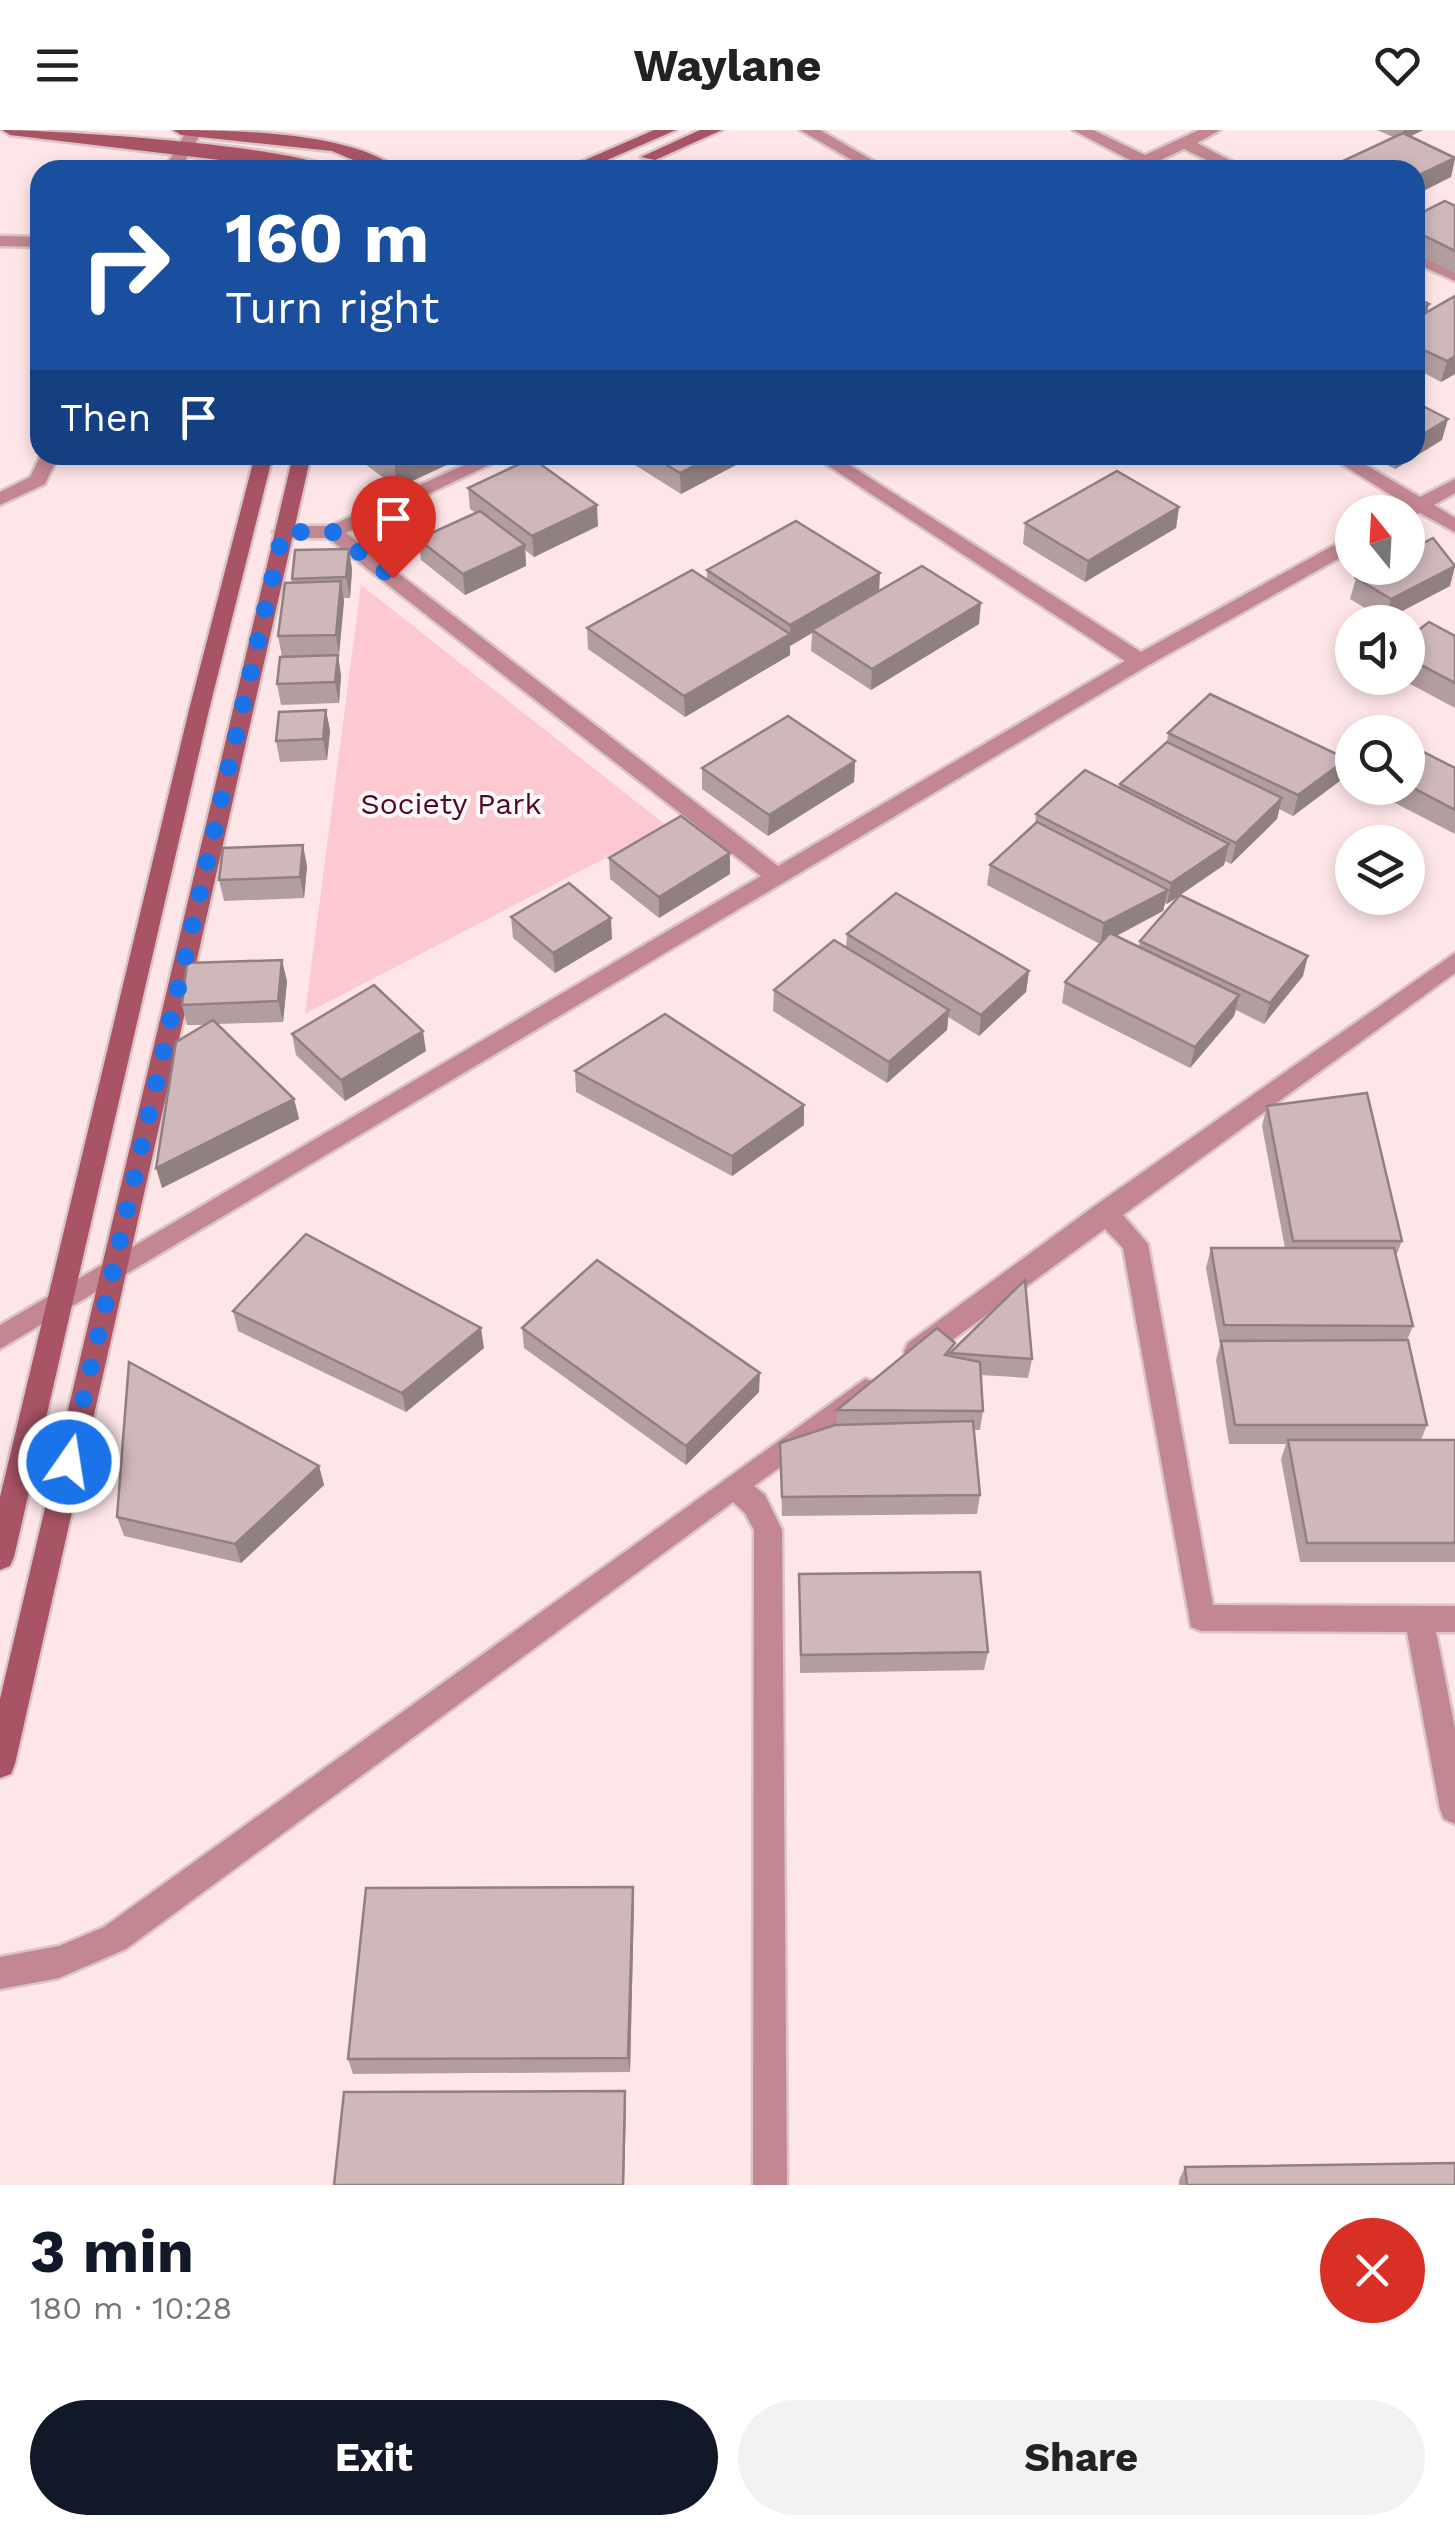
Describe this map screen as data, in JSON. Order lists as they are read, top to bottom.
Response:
{
  "parks": ["Society Park"],
  "north": "top",
  "page": {
    "header": "Waylane",
    "turn": ["160 m", "Turn right"],
    "then": "Then",
    "heading": ["3 min", "180 m · 10:28"],
    "buttons": ["Exit", "Share"]
  }
}
